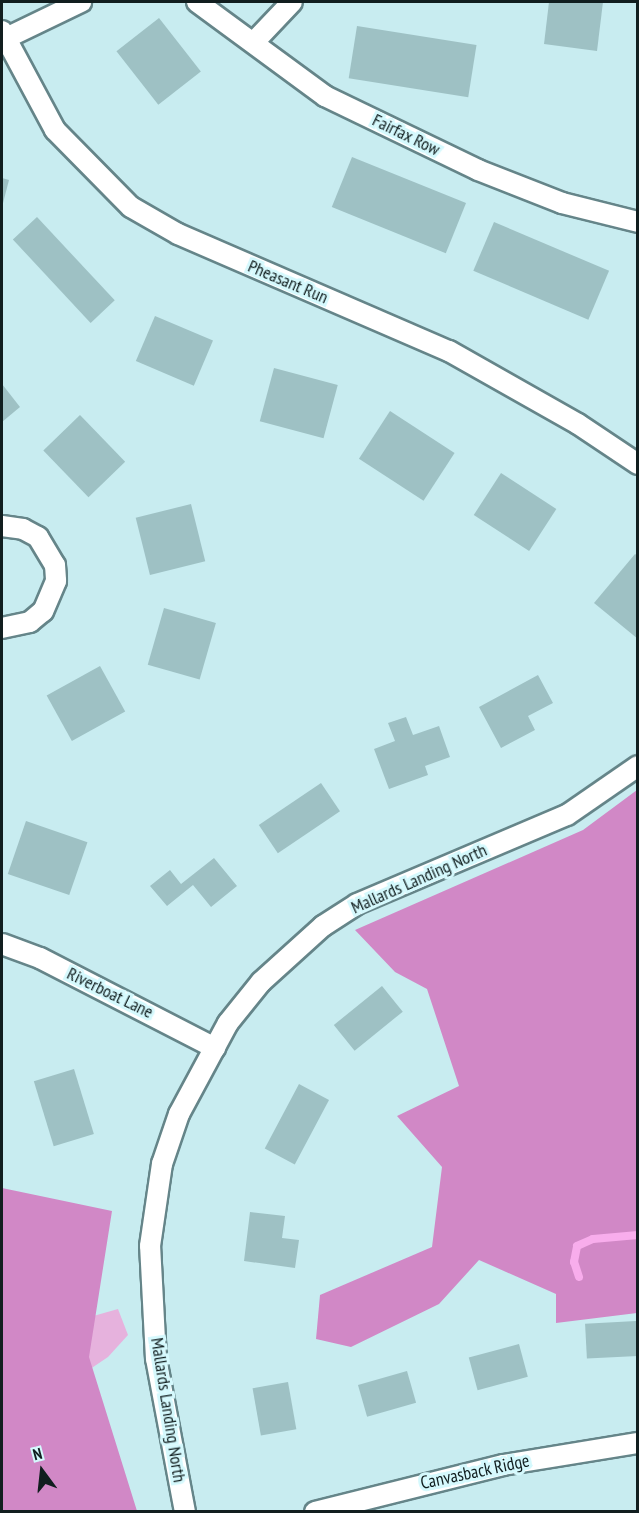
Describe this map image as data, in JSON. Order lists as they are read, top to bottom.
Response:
{
  "streets": {
    "street": [
      "Fairfax Row",
      "Pheasant Run",
      "Mallards Landing North",
      "Riverboat Lane",
      "Canvasback Ridge"
    ]
  },
  "crossings": [
    ["Mallards Landing North", "Riverboat Lane"]
  ],
  "north": "top"
}
